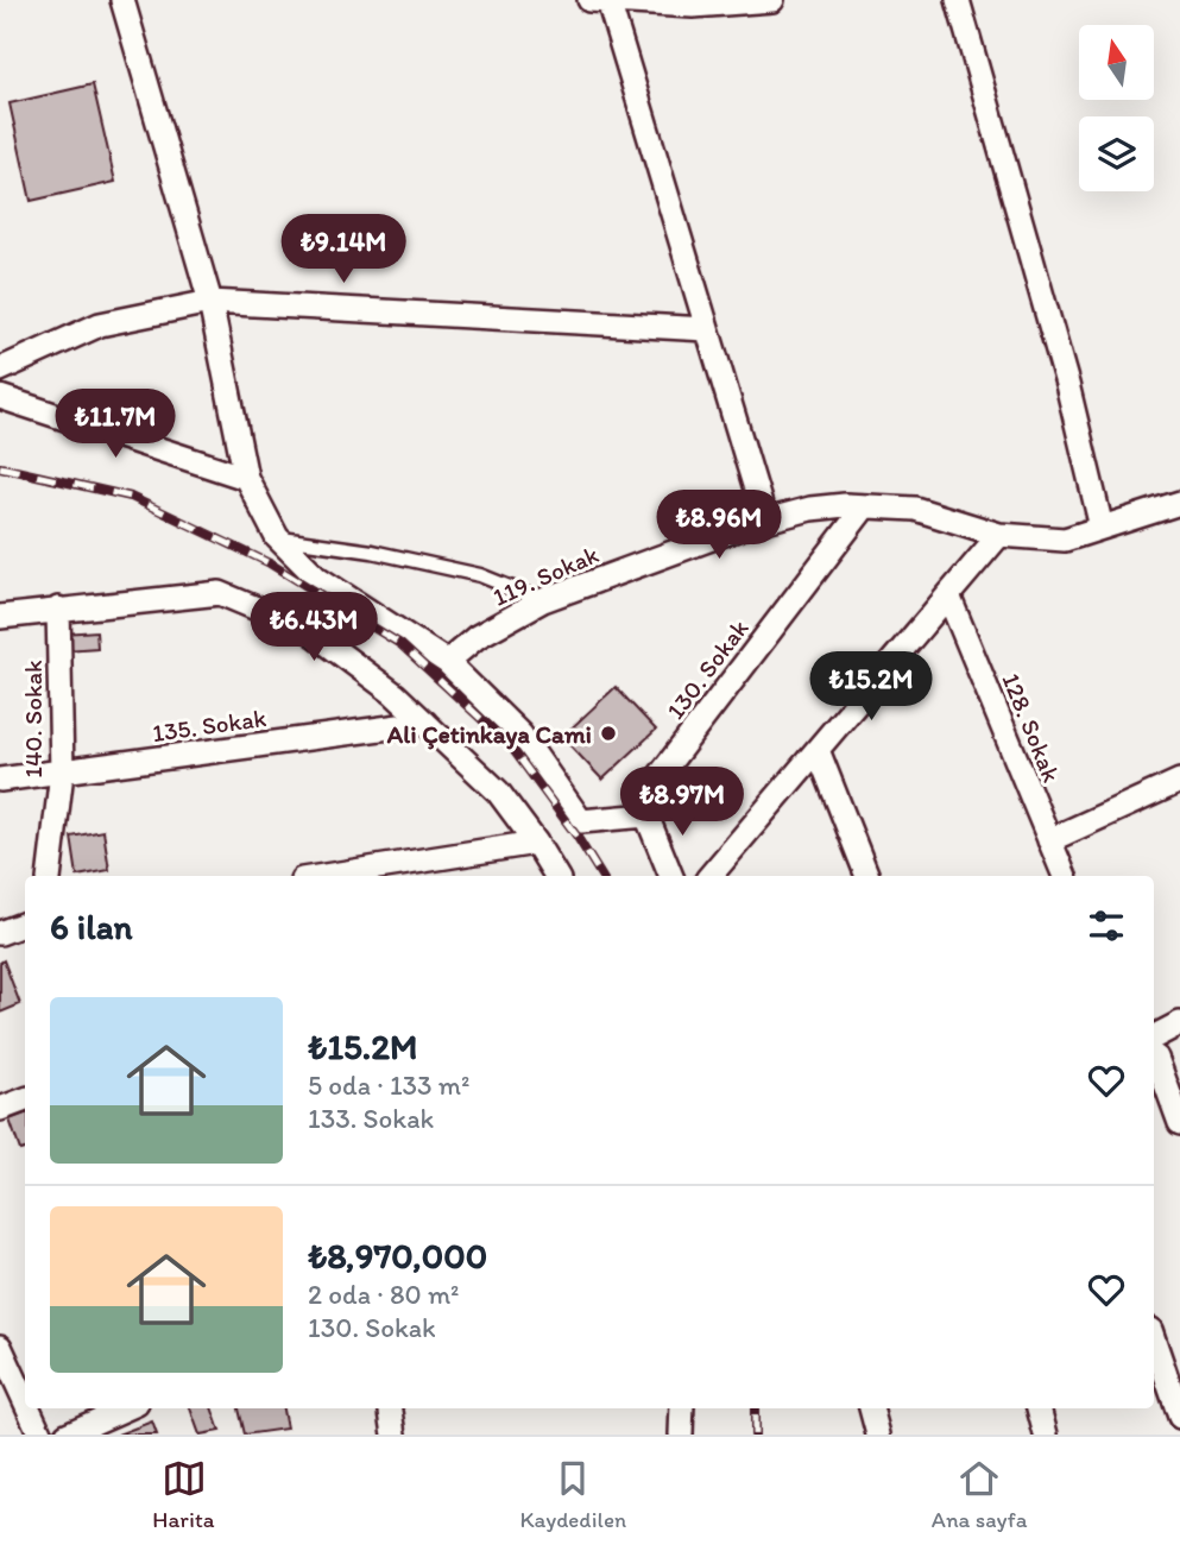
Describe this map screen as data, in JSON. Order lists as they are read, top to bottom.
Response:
{
  "streets": {
    "street": [
      "119. Sokak",
      "130. Sokak",
      "140. Sokak",
      "135. Sokak",
      "128. Sokak"
    ]
  },
  "crossings": [
    ["119. Sokak", "130. Sokak"],
    ["140. Sokak", "135. Sokak"]
  ],
  "places": ["Ali Çetinkaya Cami"],
  "north": "top",
  "page": {
    "price": [
      "₺9.14M",
      "₺11.7M",
      "₺8.96M",
      "₺6.43M",
      "₺15.2M",
      "₺8.97M"
    ],
    "heading": "6 ilan",
    "list": [
      {
        "name": "₺15.2M",
        "note": "5 oda · 133 m² · 133. Sokak"
      },
      {
        "name": "₺8,970,000",
        "note": "2 oda · 80 m² · 130. Sokak"
      }
    ],
    "tabs": ["Harita", "Kaydedilen", "Ana sayfa"]
  }
}
